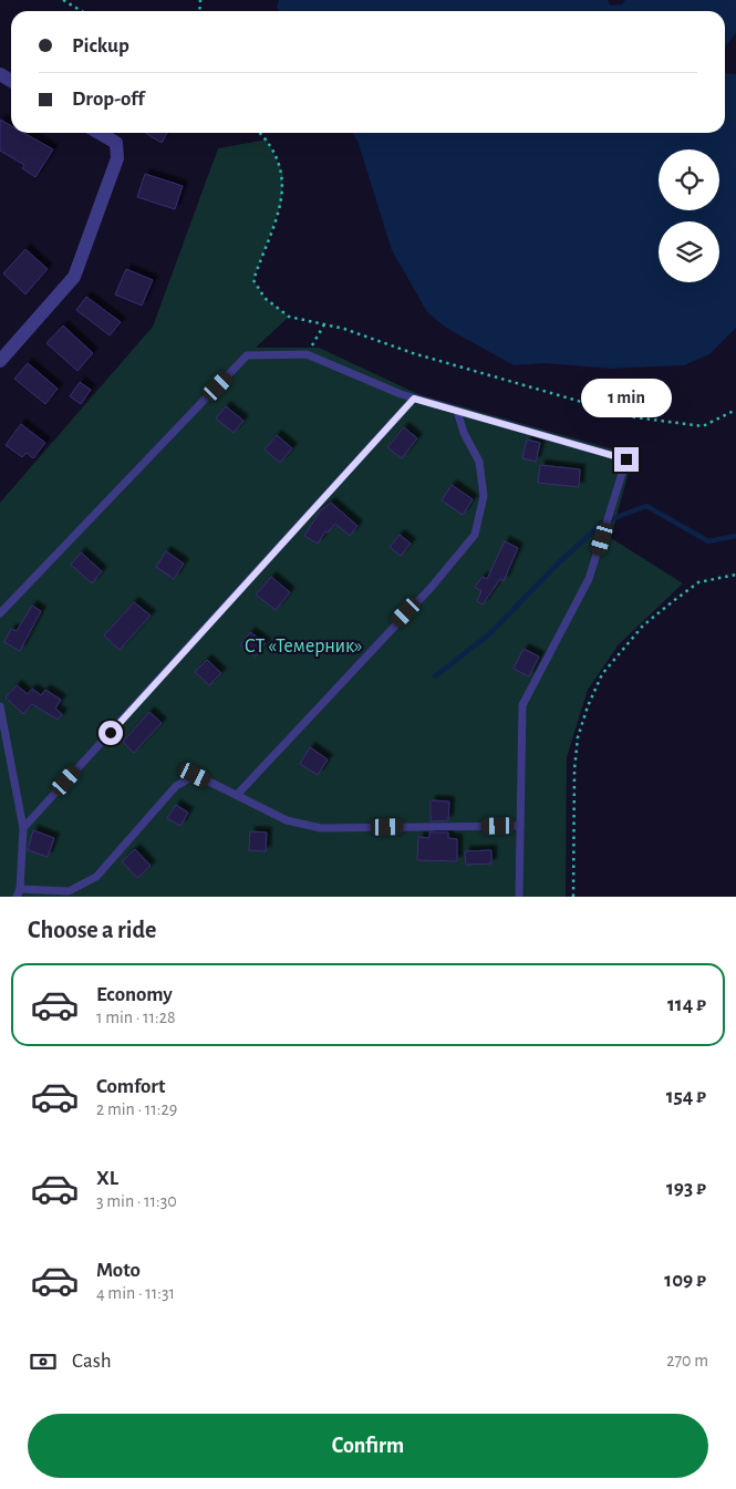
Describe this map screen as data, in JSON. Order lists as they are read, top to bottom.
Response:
{
  "parks": ["СТ «Темерник»"],
  "page": {
    "banner": ["Pickup", "Drop-off"],
    "bubble": "1 min",
    "heading": "Choose a ride",
    "list": [
      {
        "name": "Economy",
        "note": "1 min · 11:28",
        "value": "114 ₽"
      },
      {
        "name": "Comfort",
        "note": "2 min · 11:29",
        "value": "154 ₽"
      },
      {
        "name": "XL",
        "note": "3 min · 11:30",
        "value": "193 ₽"
      },
      {
        "name": "Moto",
        "note": "4 min · 11:31",
        "value": "109 ₽"
      }
    ],
    "pay": ["Cash", "270 m"],
    "buttons": "Confirm"
  }
}
